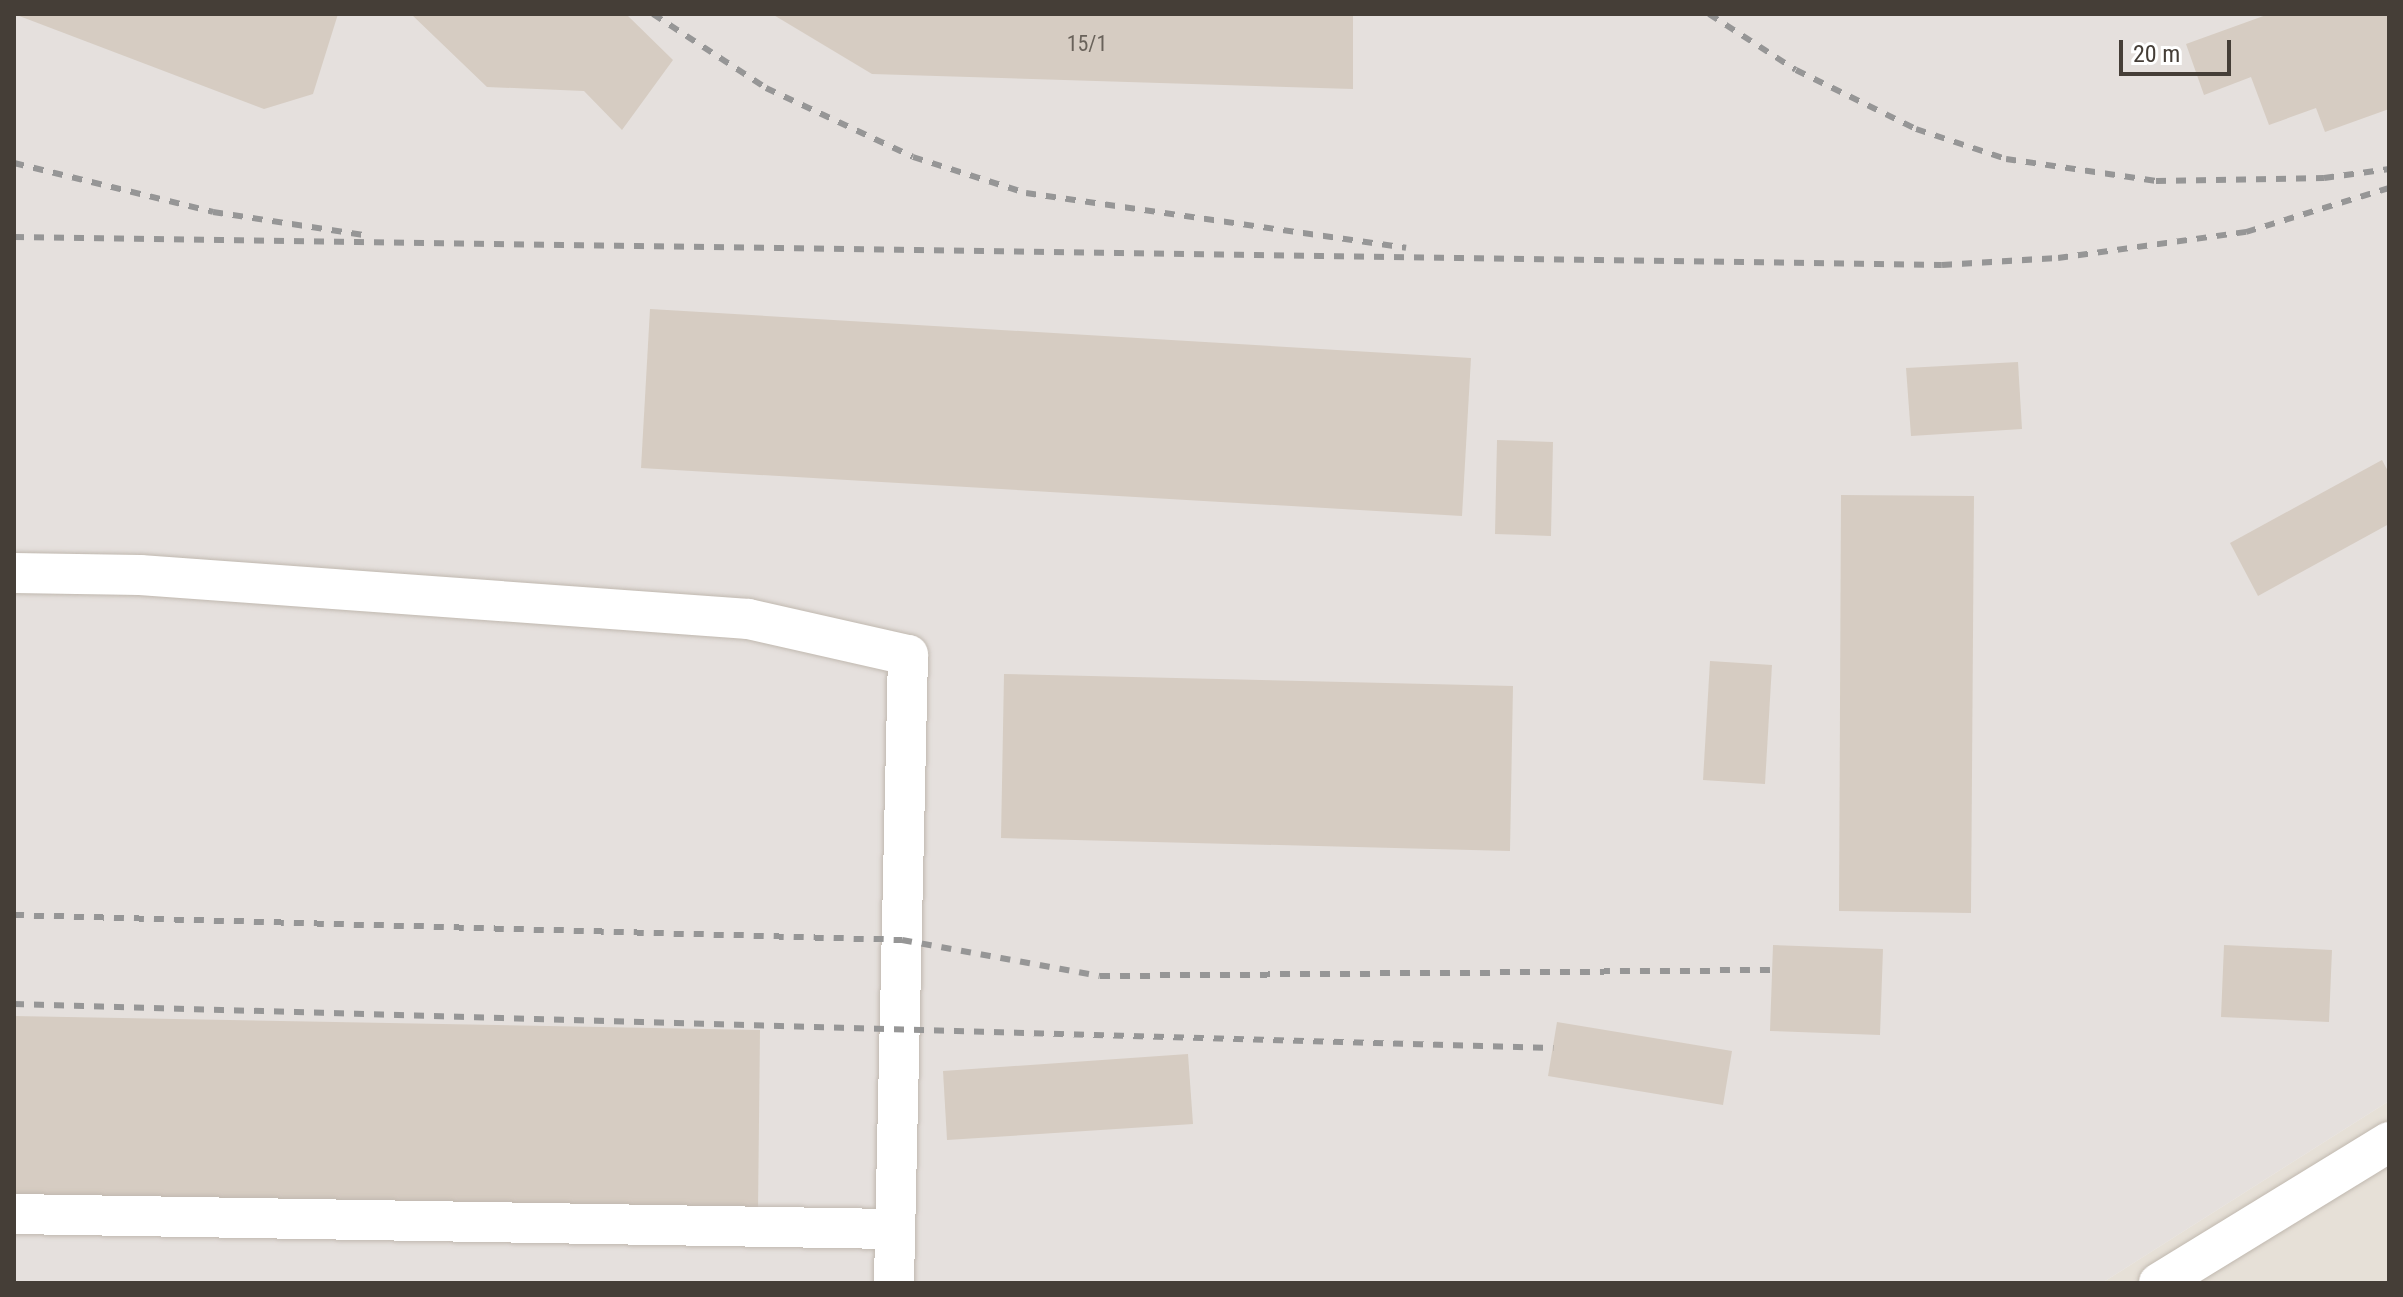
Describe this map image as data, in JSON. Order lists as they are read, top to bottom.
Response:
{
  "house_numbers": ["15/1"],
  "scale_bar": "20 m"
}
